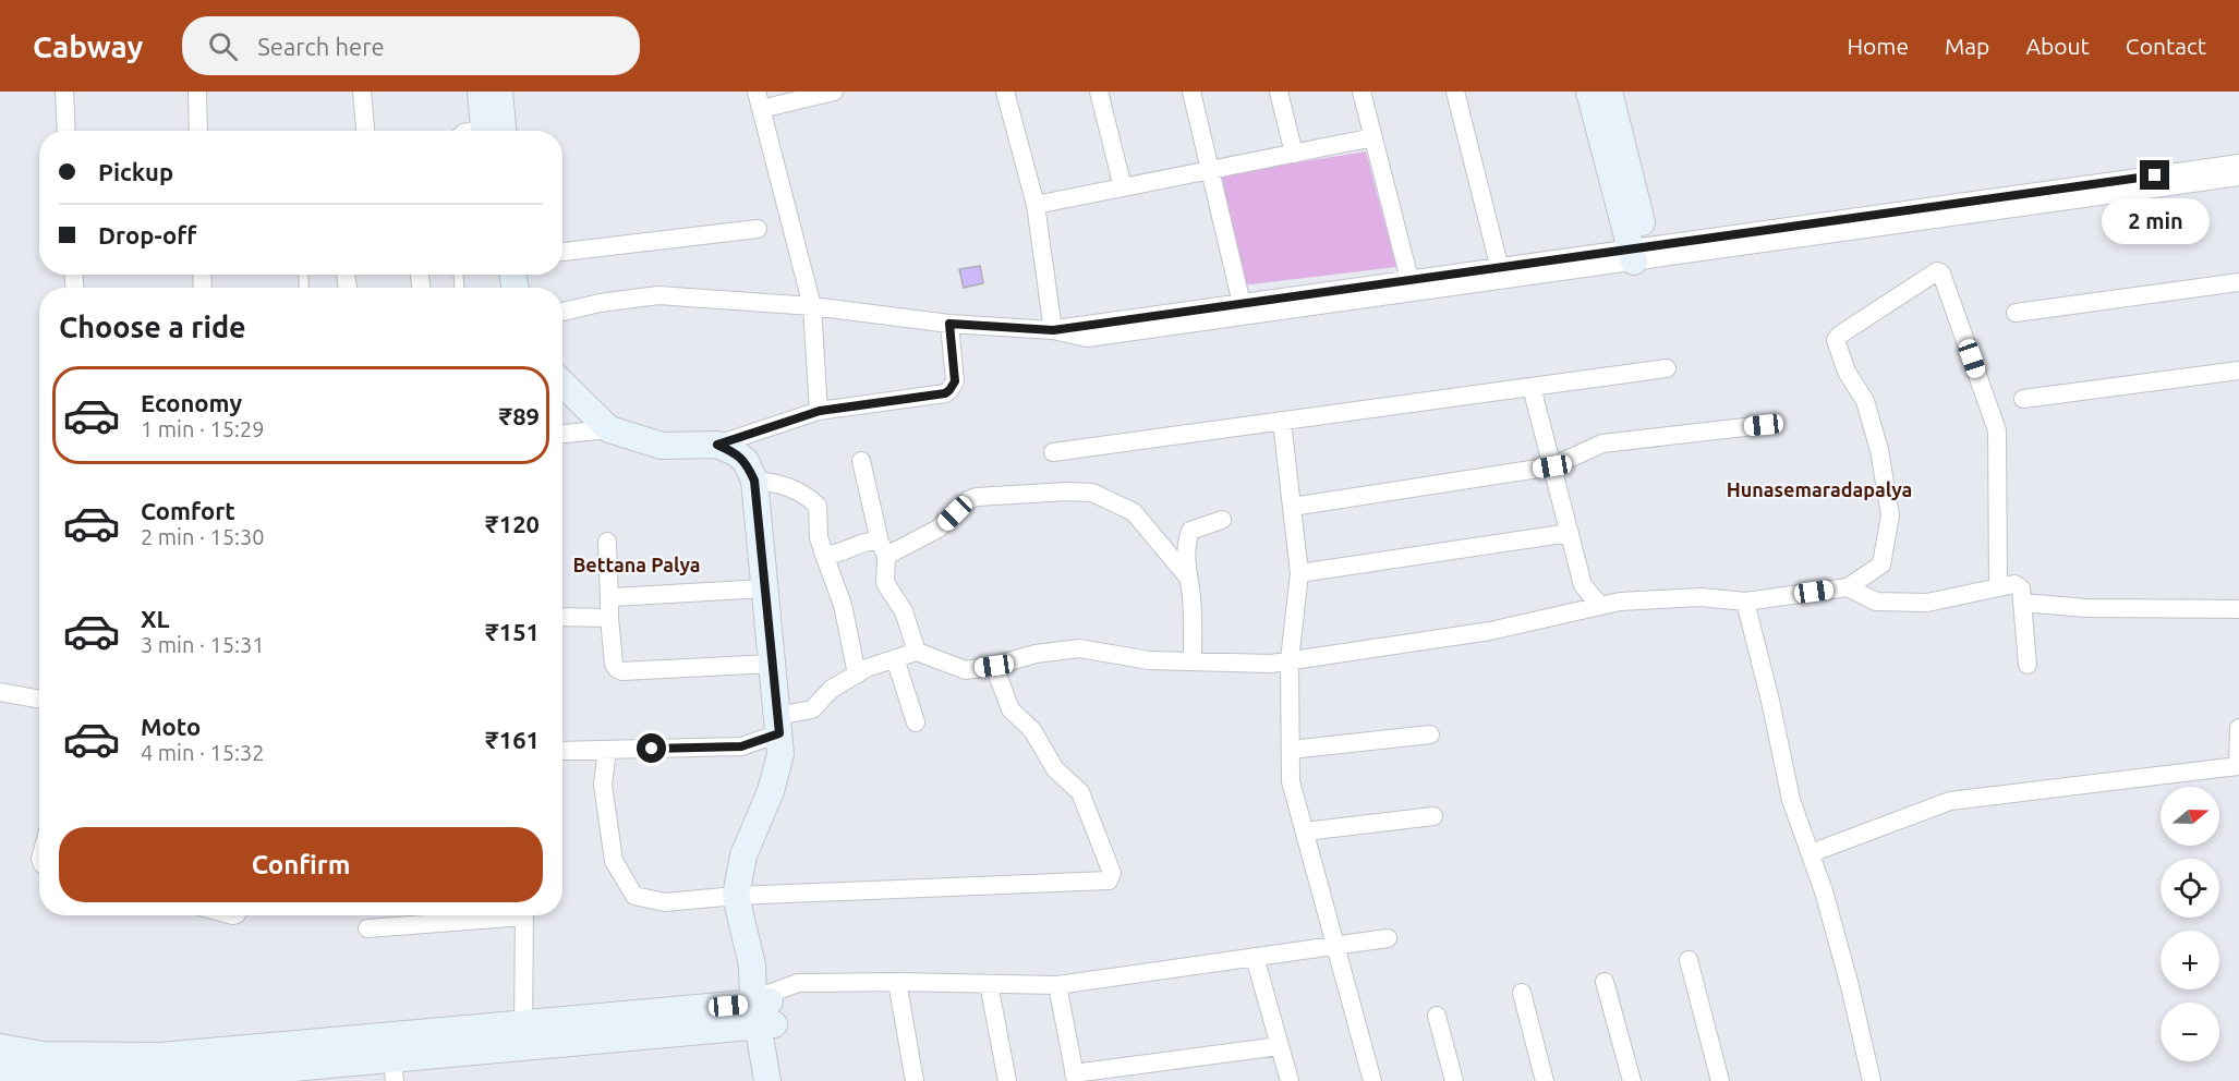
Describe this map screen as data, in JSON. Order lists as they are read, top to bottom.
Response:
{
  "districts": ["Hunasemaradapalya", "Bettana Palya"],
  "north": "right",
  "page": {
    "header": "Cabway",
    "search": "Search here",
    "nav": [
      "Home",
      "Map",
      "About",
      "Contact"
    ],
    "banner": ["Pickup", "Drop-off"],
    "bubble": "2 min",
    "heading": "Choose a ride",
    "list": [
      {
        "name": "Economy",
        "note": "1 min · 15:29",
        "value": "₹89"
      },
      {
        "name": "Comfort",
        "note": "2 min · 15:30",
        "value": "₹120"
      },
      {
        "name": "XL",
        "note": "3 min · 15:31",
        "value": "₹151"
      },
      {
        "name": "Moto",
        "note": "4 min · 15:32",
        "value": "₹161"
      }
    ],
    "map_buttons": ["+", "−"],
    "buttons": "Confirm"
  }
}
